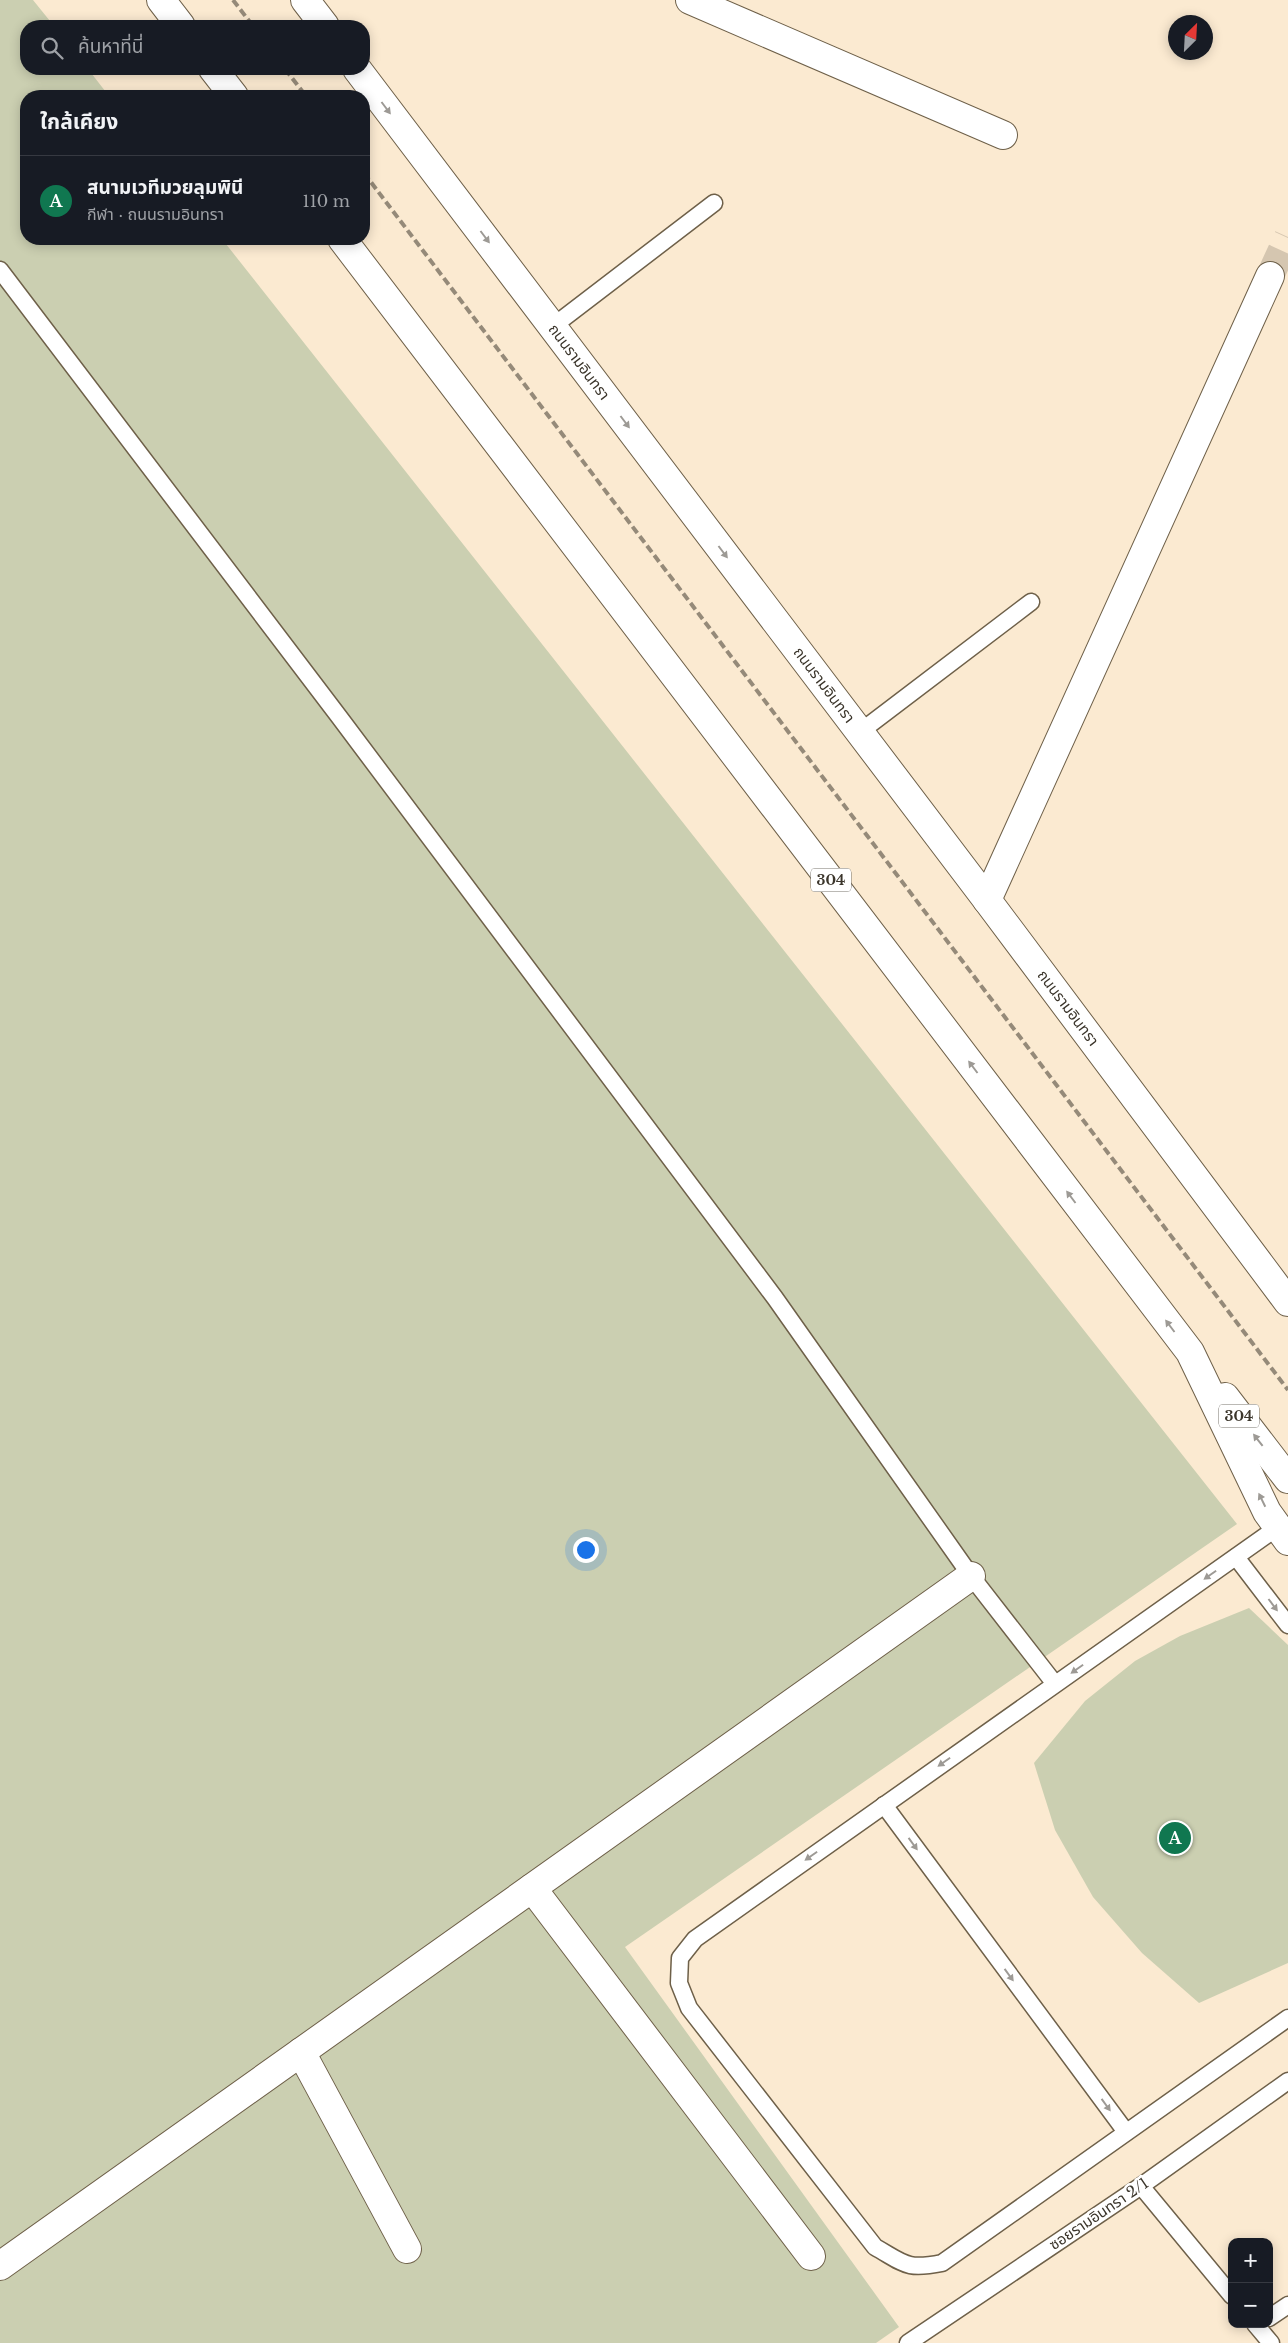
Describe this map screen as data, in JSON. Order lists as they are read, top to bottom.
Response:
{
  "streets": {
    "main road": ["ถนนรามอินทรา", "304"],
    "lane": ["ซอยรามอินทรา 2/1"]
  },
  "north": "top right",
  "page": {
    "search": "ค้นหาที่นี่",
    "heading": "ใกล้เคียง",
    "list": [
      {
        "mark": "A",
        "name": "สนามเวทีมวยลุมพินี",
        "note": "กีฬา · ถนนรามอินทรา",
        "value": "110 m"
      }
    ],
    "pins": "A",
    "map_buttons": ["+", "−"]
  }
}
